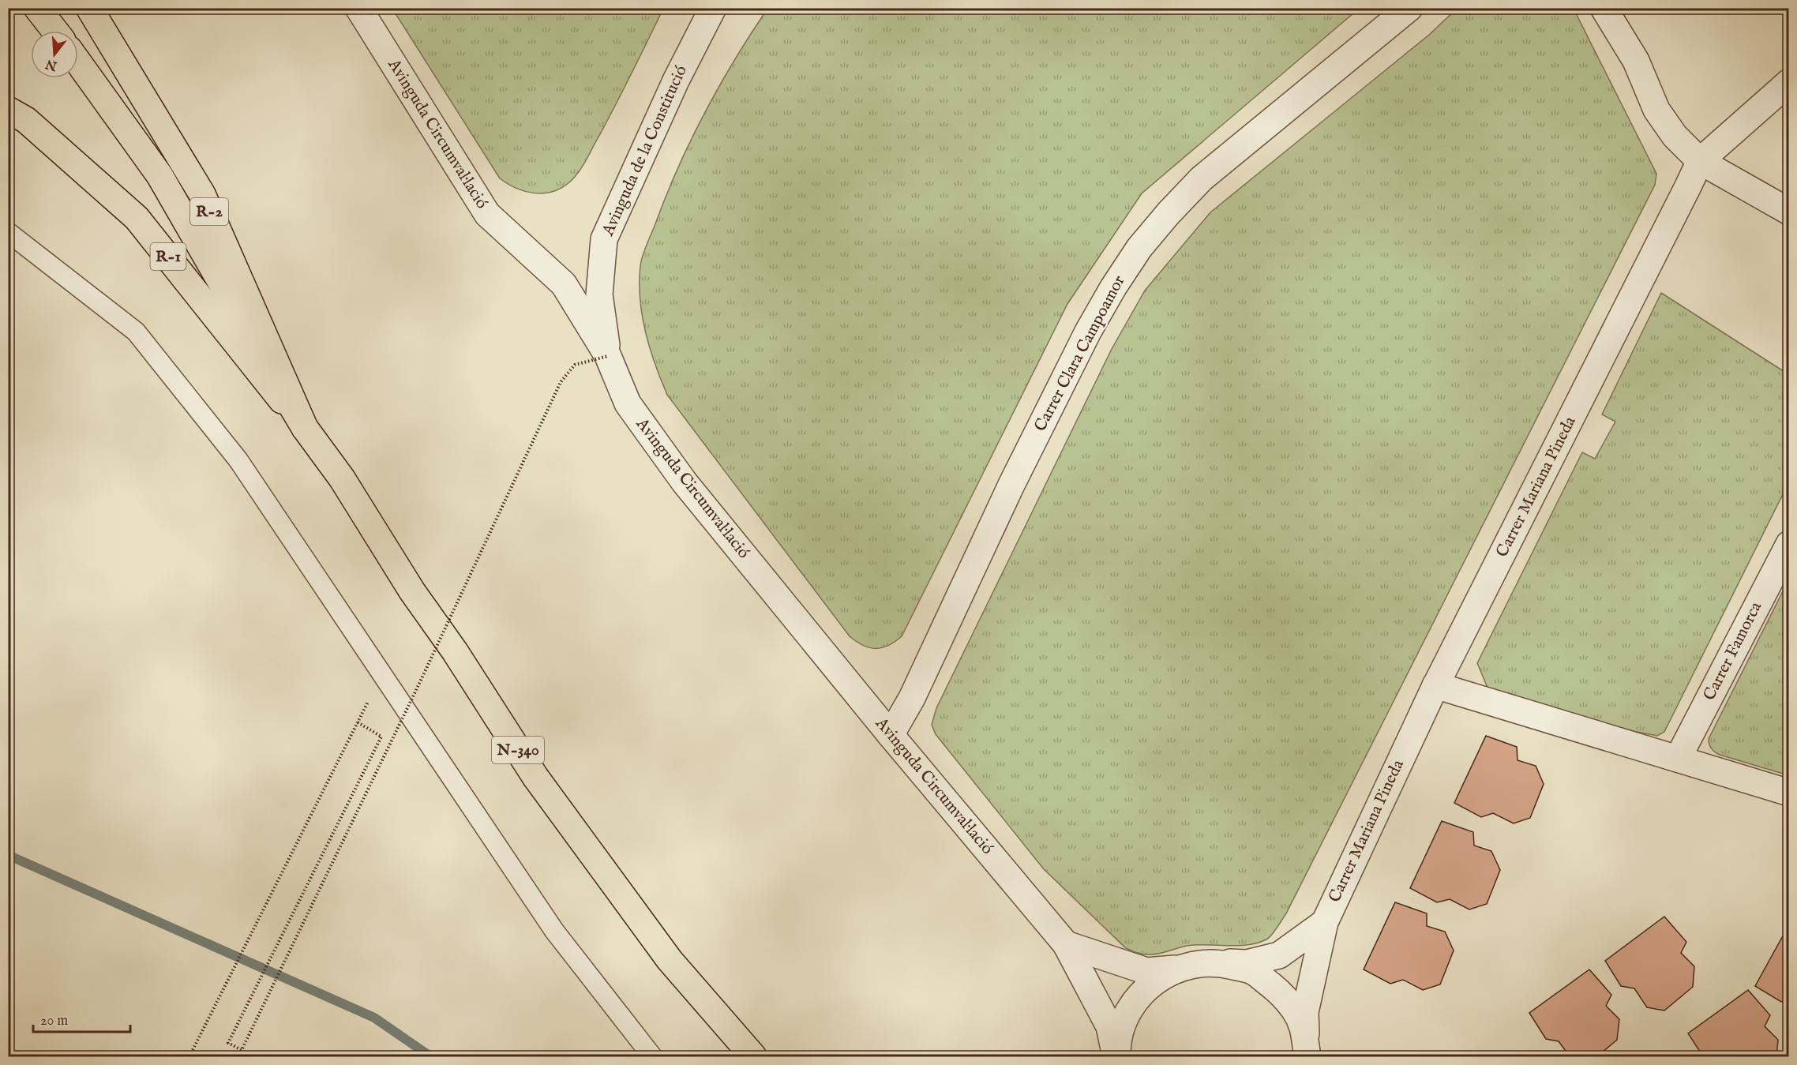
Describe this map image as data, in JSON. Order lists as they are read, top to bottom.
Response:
{
  "streets": {
    "main road": ["R-2", "R-1", "N-340"],
    "street": [
      "Avinguda Circumval·lació",
      "Avinguda de la Constitució",
      "Carrer Clara Campoamor",
      "Carrer Mariana Pineda",
      "Carrer Famorca"
    ]
  },
  "crossings": [
    ["Avinguda Circumval·lació", "Avinguda de la Constitució"],
    ["Avinguda Circumval·lació", "Carrer Clara Campoamor"],
    ["R-2", "R-1"],
    ["R-2", "N-340"],
    ["R-1", "N-340"]
  ],
  "scale_bar": "20 m",
  "north": "bottom"
}
